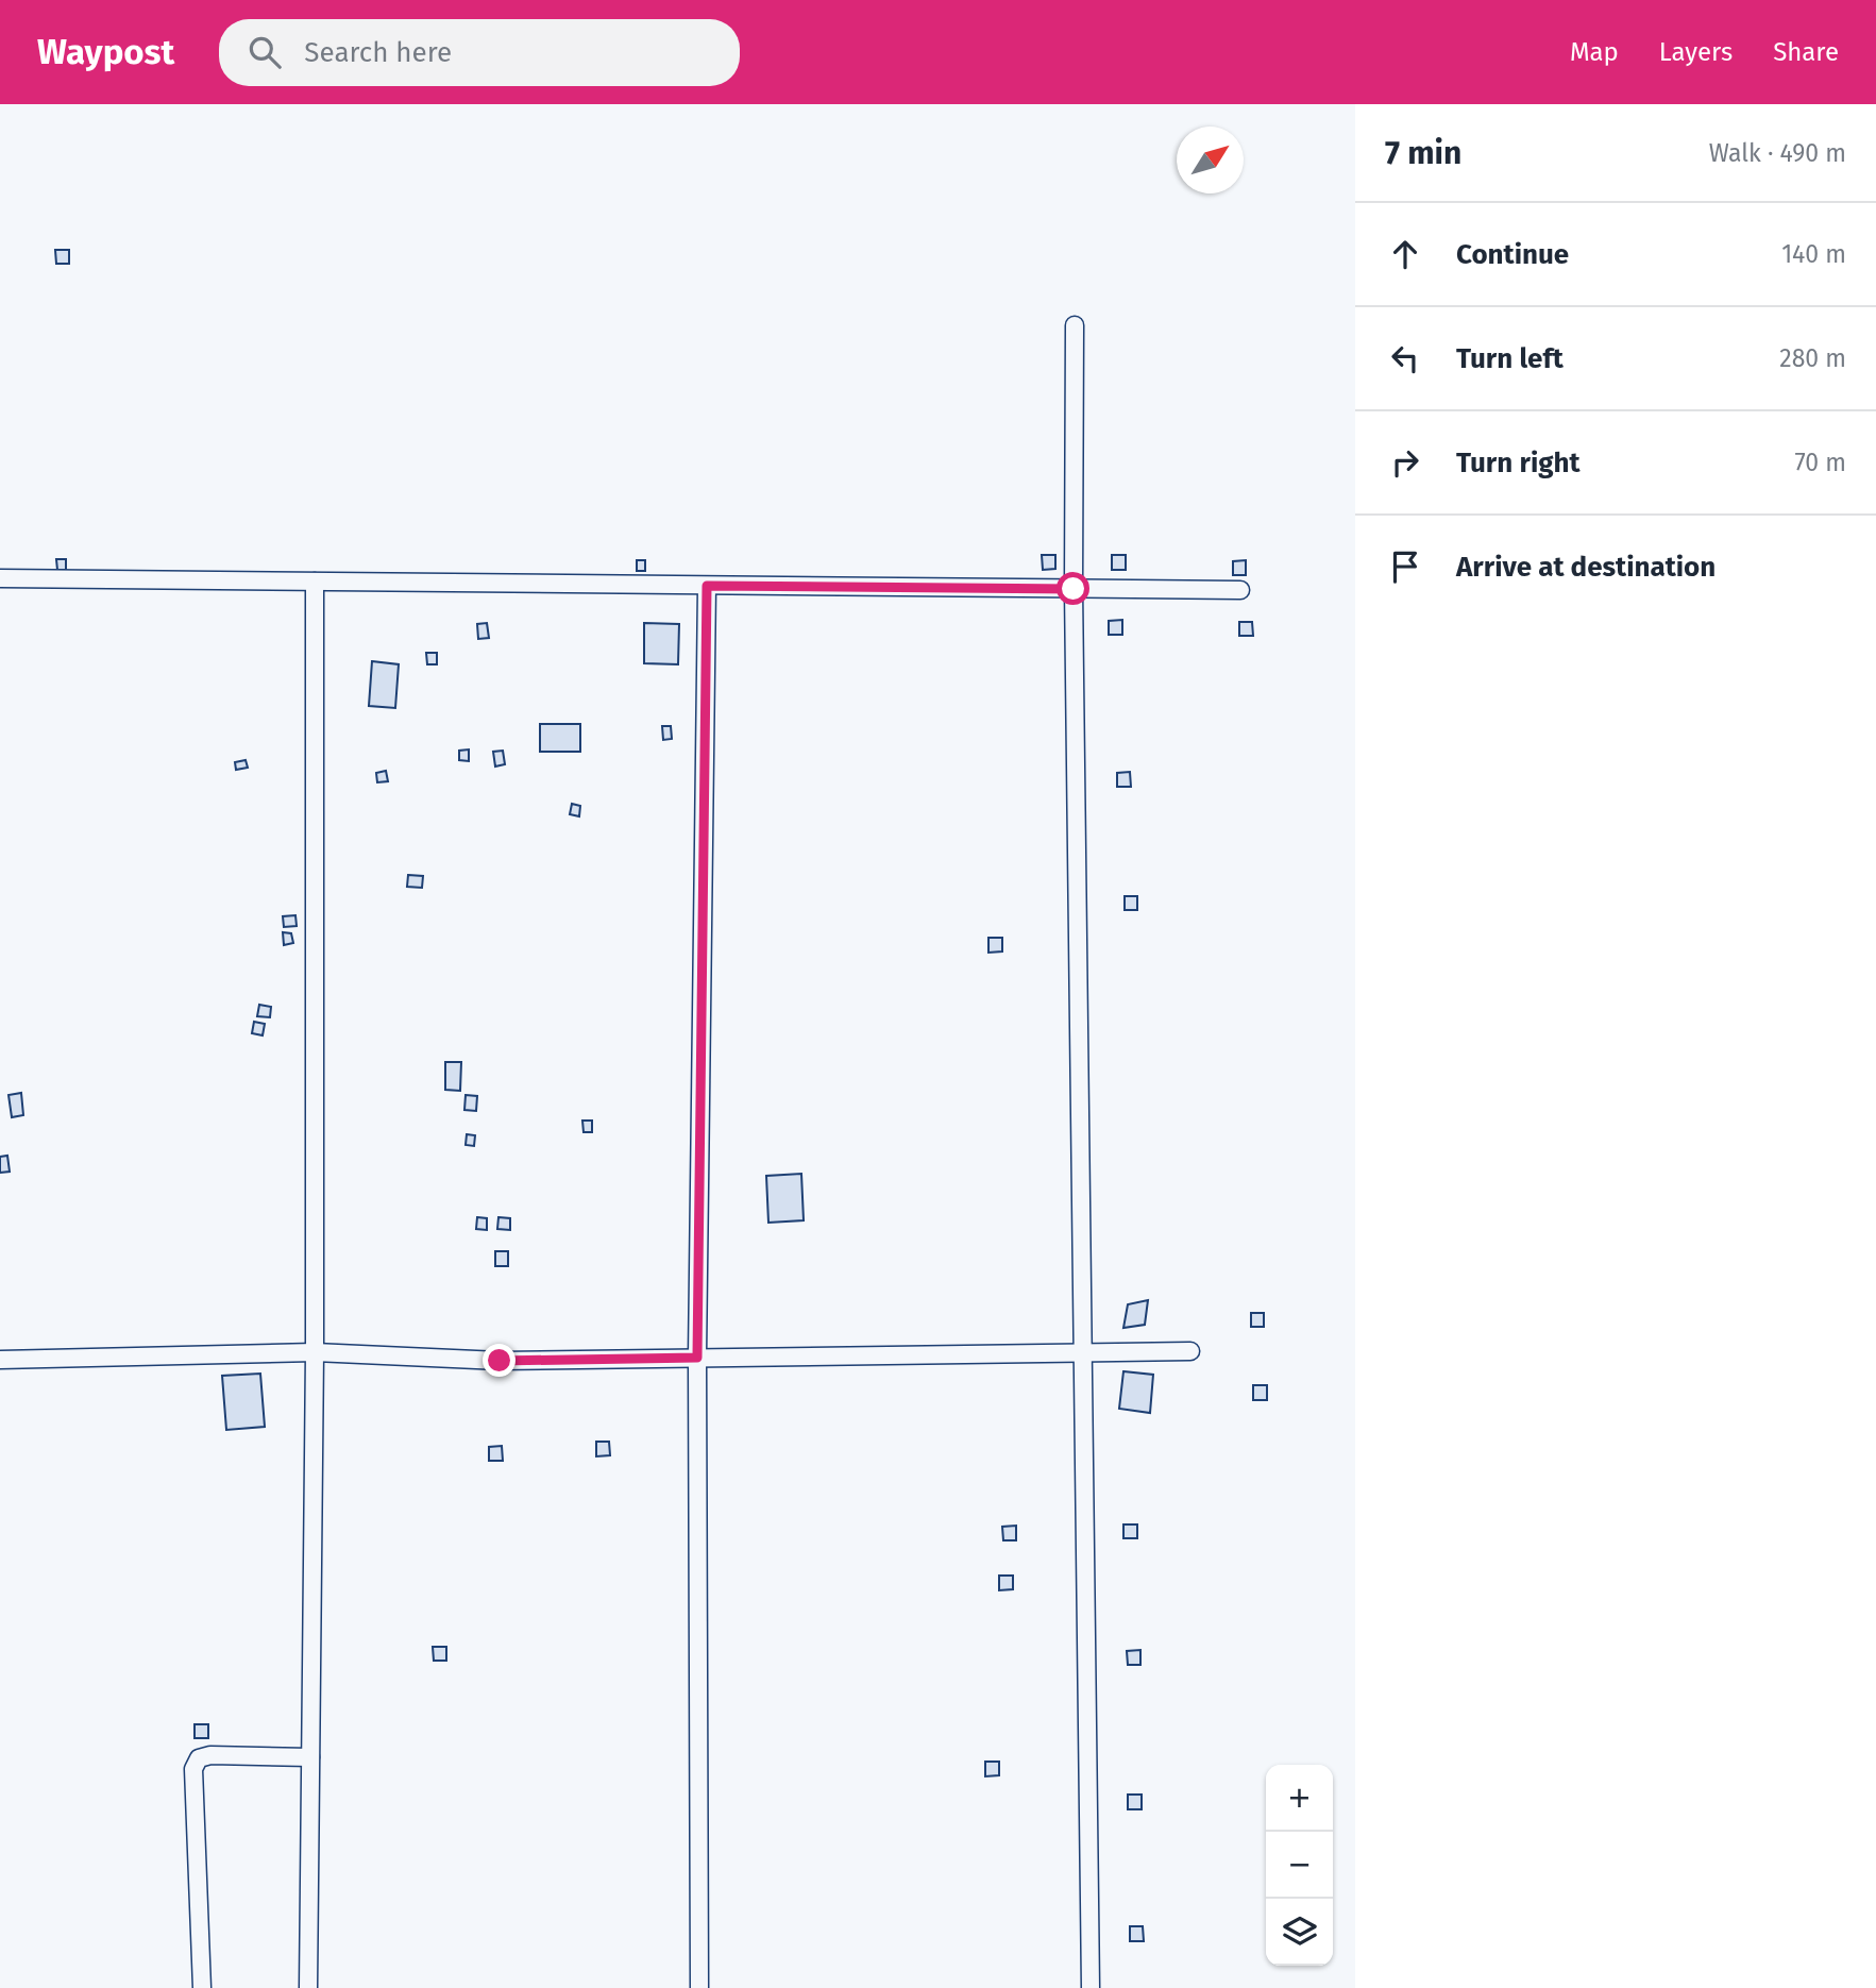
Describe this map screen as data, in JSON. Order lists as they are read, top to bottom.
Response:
{
  "north": "top right",
  "page": {
    "header": "Waypost",
    "search": "Search here",
    "nav": ["Map", "Layers", "Share"],
    "heading": ["7 min", "Walk · 490 m"],
    "list": [
      ["Continue", "140 m"],
      ["Turn left", "280 m"],
      ["Turn right", "70 m"],
      "Arrive at destination"
    ],
    "map_buttons": ["+", "−"]
  }
}
